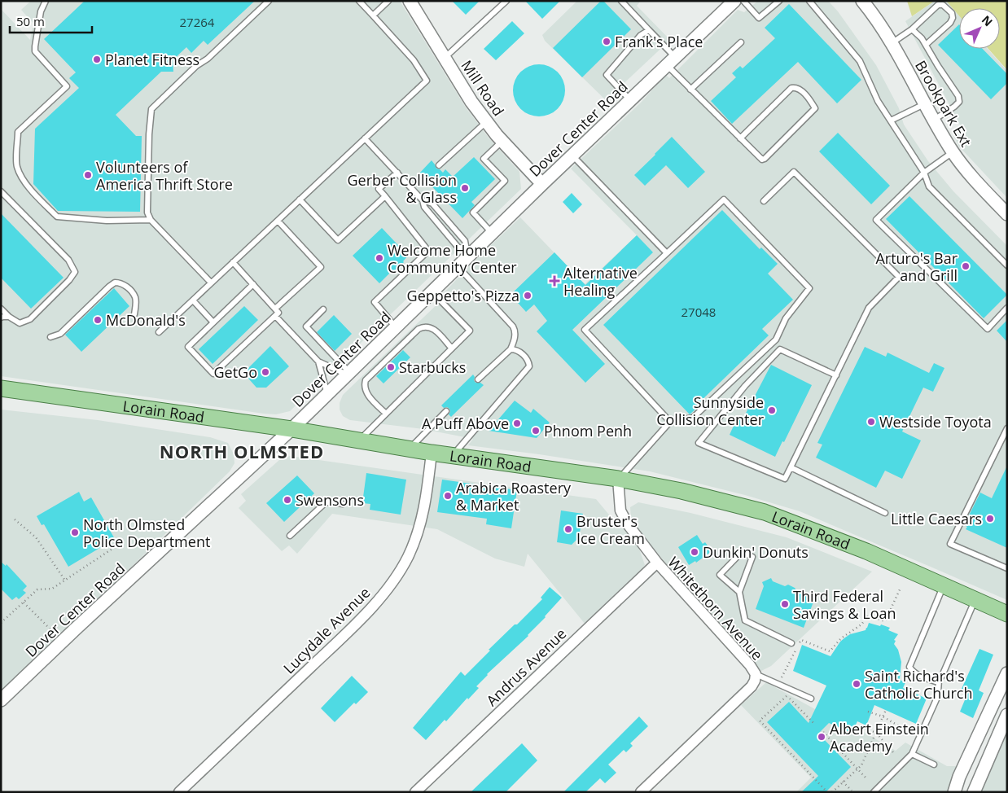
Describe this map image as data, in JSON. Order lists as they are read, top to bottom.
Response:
{
  "streets": {
    "main road": ["Lorain Road"],
    "street": [
      "Mill Road",
      "Brookpark Ext",
      "Dover Center Road",
      "Whitethorn Avenue",
      "Lucydale Avenue",
      "Andrus Avenue"
    ]
  },
  "crossings": [
    ["Mill Road", "Dover Center Road"],
    ["Dover Center Road", "Lorain Road"],
    ["Lorain Road", "Whitethorn Avenue"],
    ["Lorain Road", "Lucydale Avenue"],
    ["Whitethorn Avenue", "Andrus Avenue"]
  ],
  "districts": ["NORTH OLMSTED"],
  "places": {
    "other": [
      "Frank's Place",
      "Planet Fitness",
      "Volunteers of America Thrift Store",
      "Gerber Collision & Glass",
      "Welcome Home Community Center",
      "Arturo's Bar and Grill",
      "Geppetto's Pizza",
      "McDonald's",
      "Starbucks",
      "GetGo",
      "Sunnyside Collision Center",
      "Westside Toyota",
      "A Puff Above",
      "Phnom Penh",
      "Arabica Roastery & Market",
      "Swensons",
      "Little Caesars",
      "Bruster's Ice Cream",
      "North Olmsted Police Department",
      "Dunkin' Donuts",
      "Third Federal Savings & Loan",
      "Saint Richard's Catholic Church",
      "Albert Einstein Academy"
    ],
    "health": ["Alternative Healing"]
  },
  "house_numbers": ["27264", "27048"],
  "scale_bar": "50 m",
  "north": "top right"
}
